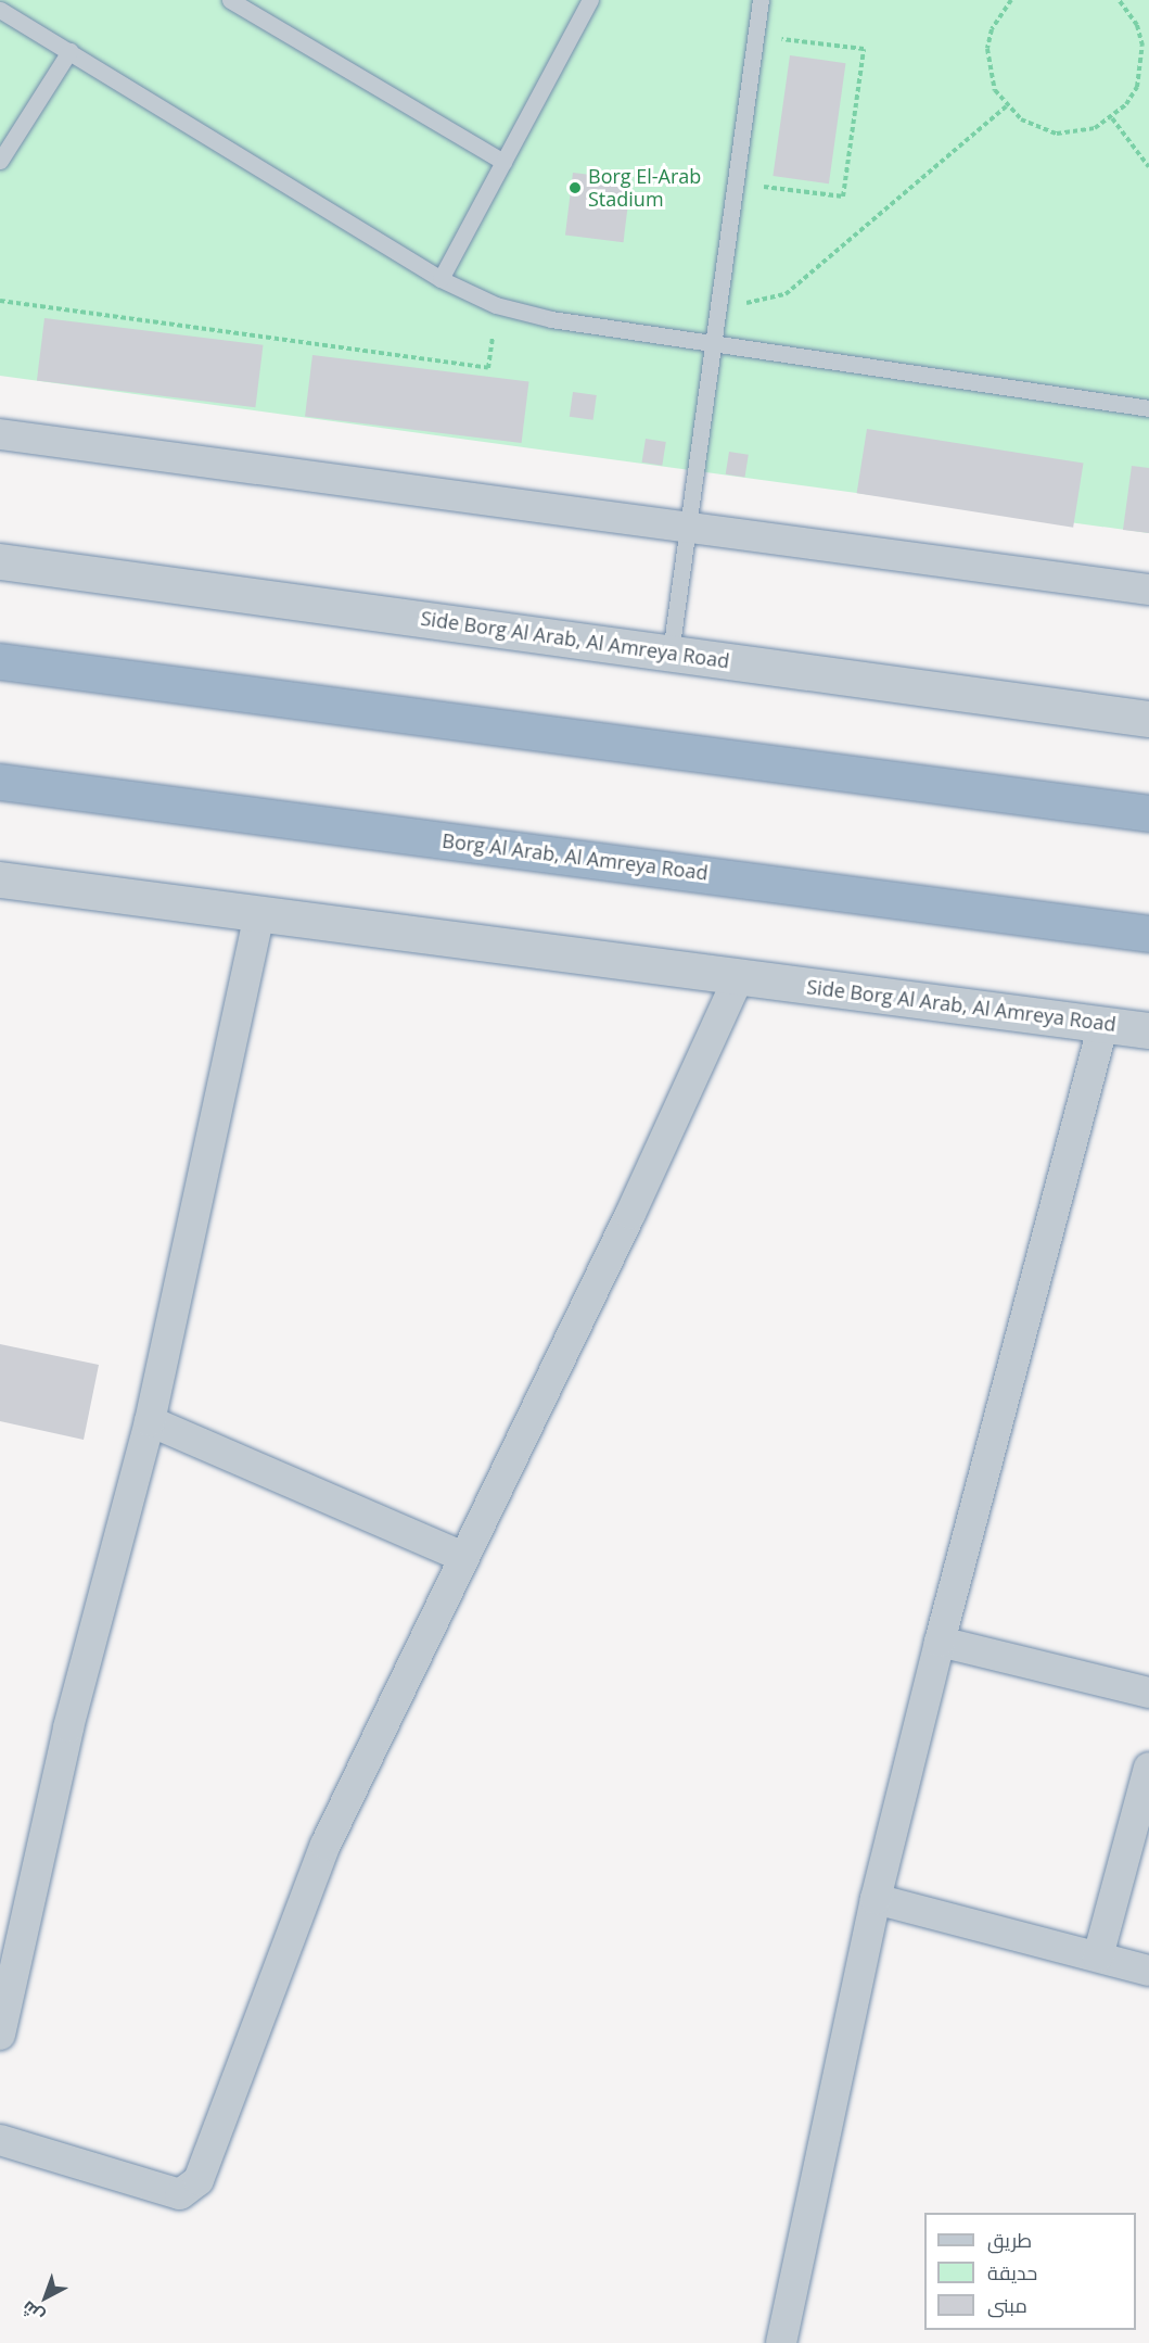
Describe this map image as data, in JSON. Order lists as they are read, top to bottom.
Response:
{
  "streets": {
    "highway": ["Borg Al Arab, Al Amreya Road"],
    "street": ["Side Borg Al Arab, Al Amreya Road"]
  },
  "places": ["Borg El-Arab Stadium"],
  "legend": ["طريق", "حديقة", "مبنى"],
  "north": "bottom left"
}
